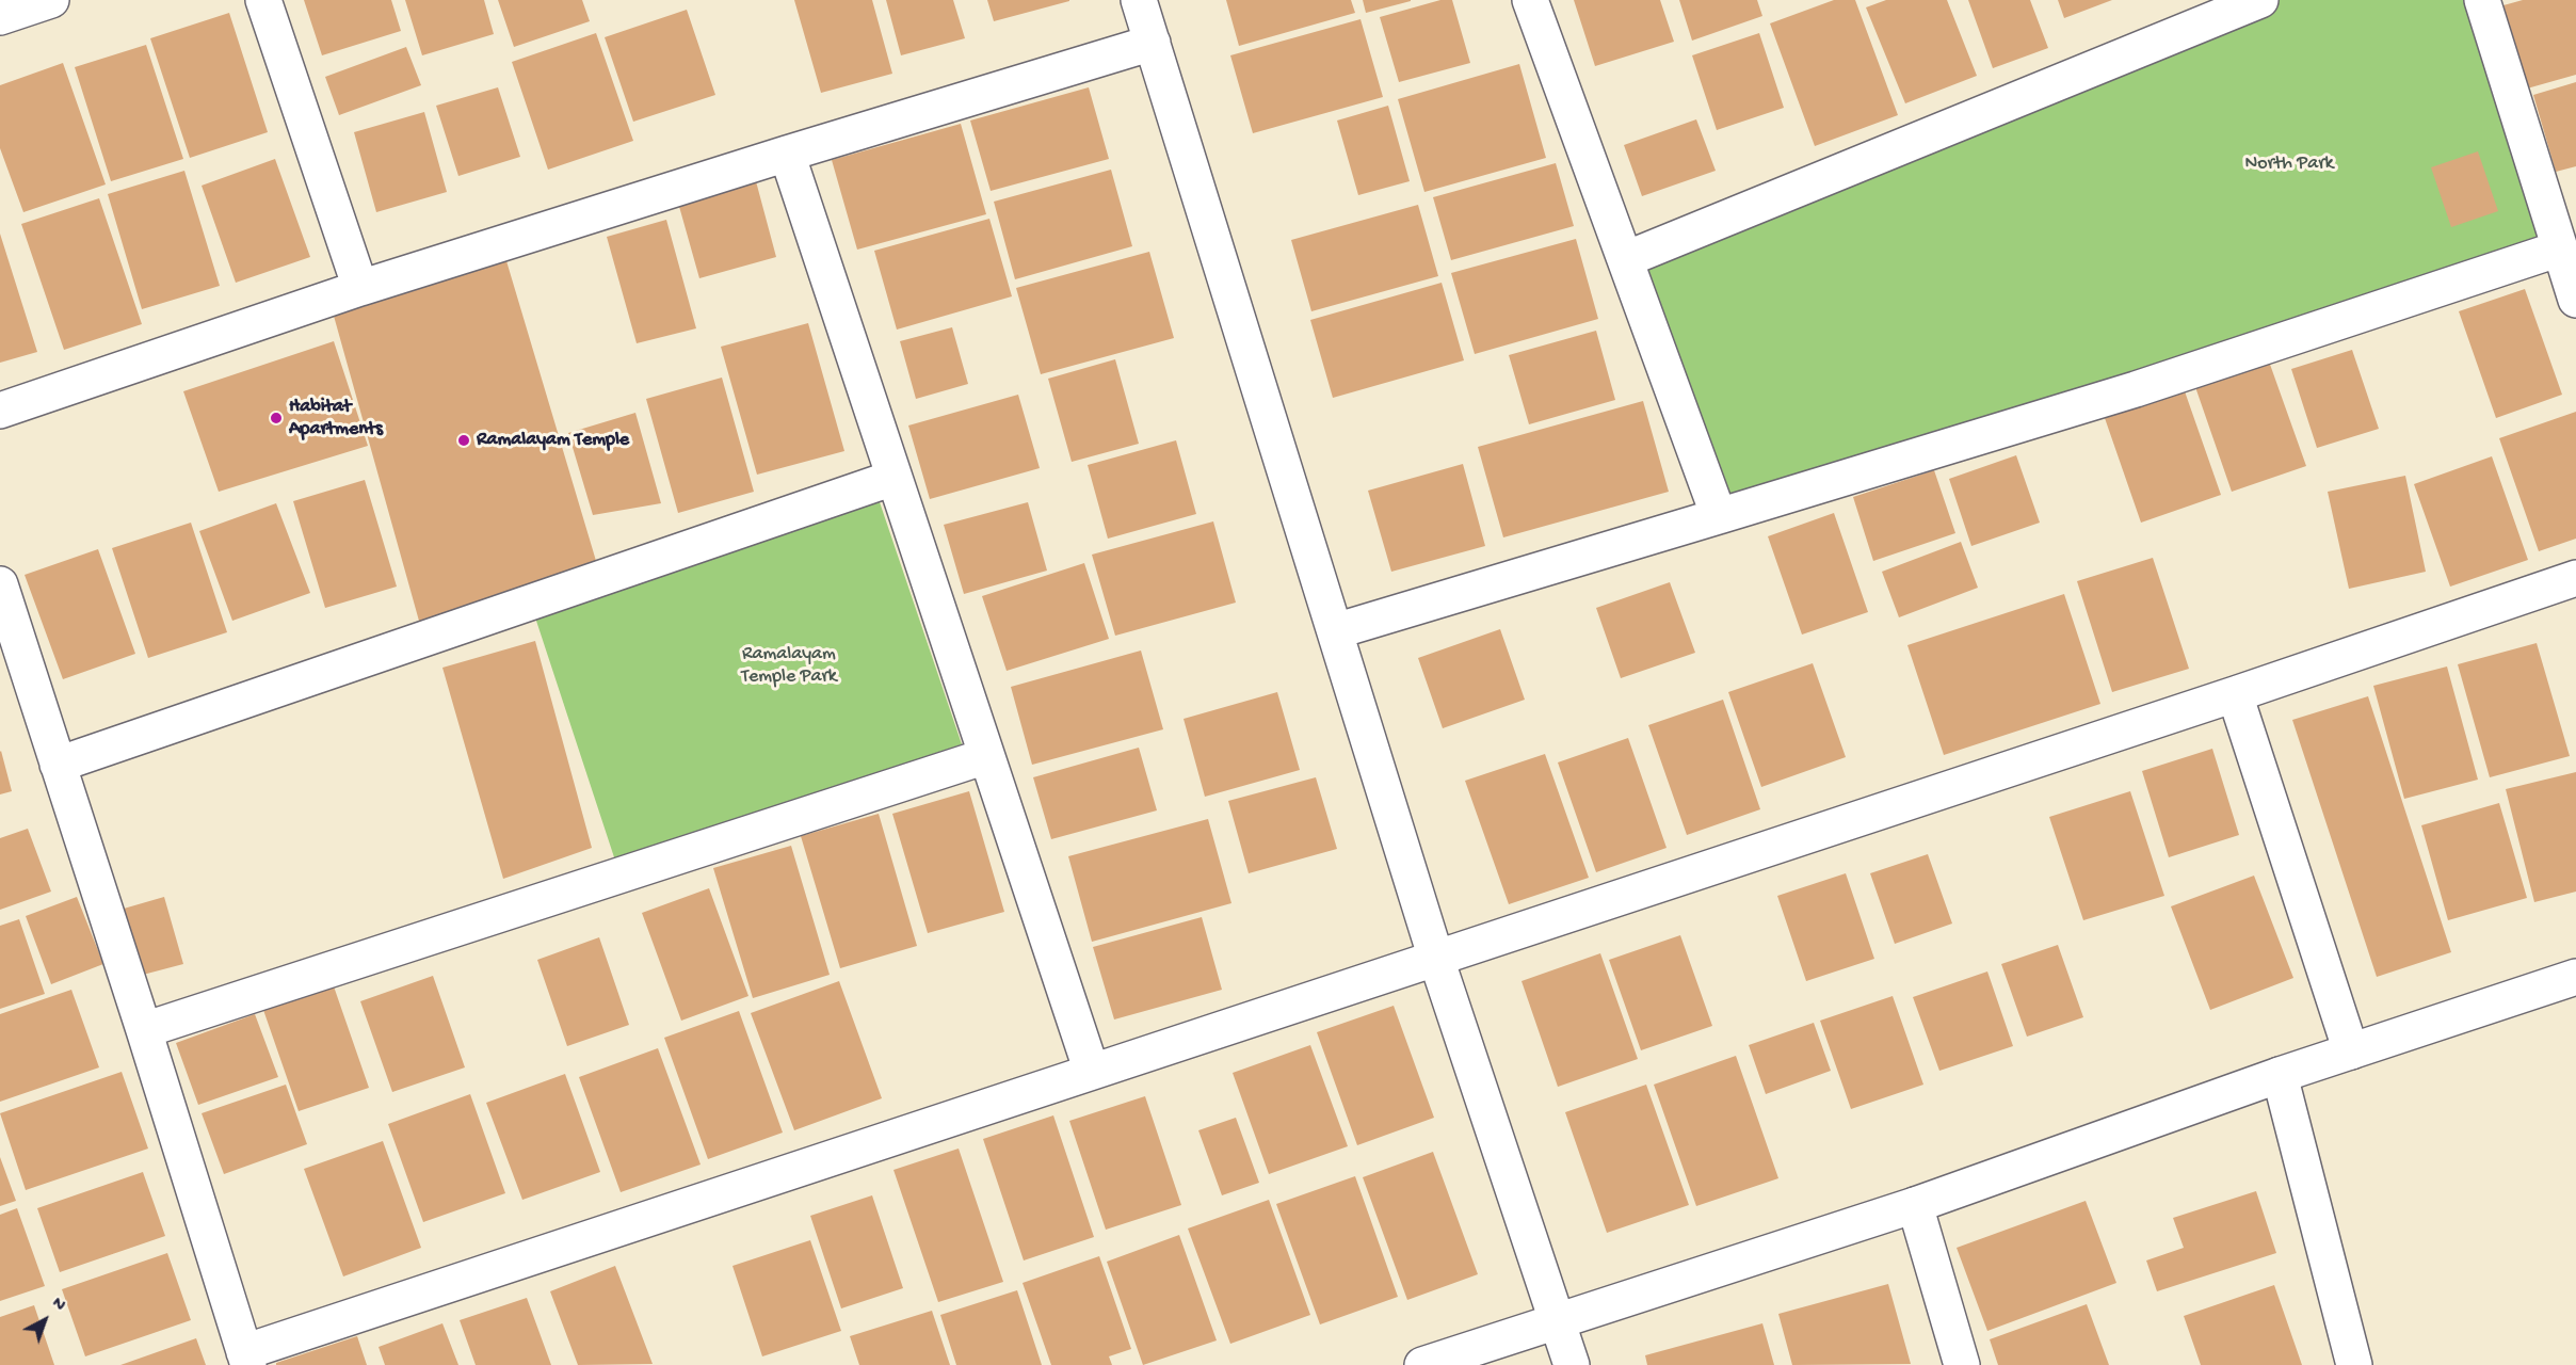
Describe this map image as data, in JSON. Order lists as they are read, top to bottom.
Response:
{
  "parks": ["North Park", "Ramalayam Temple Park"],
  "places": ["Habitat Apartments", "Ramalayam Temple"],
  "north": "top right"
}
